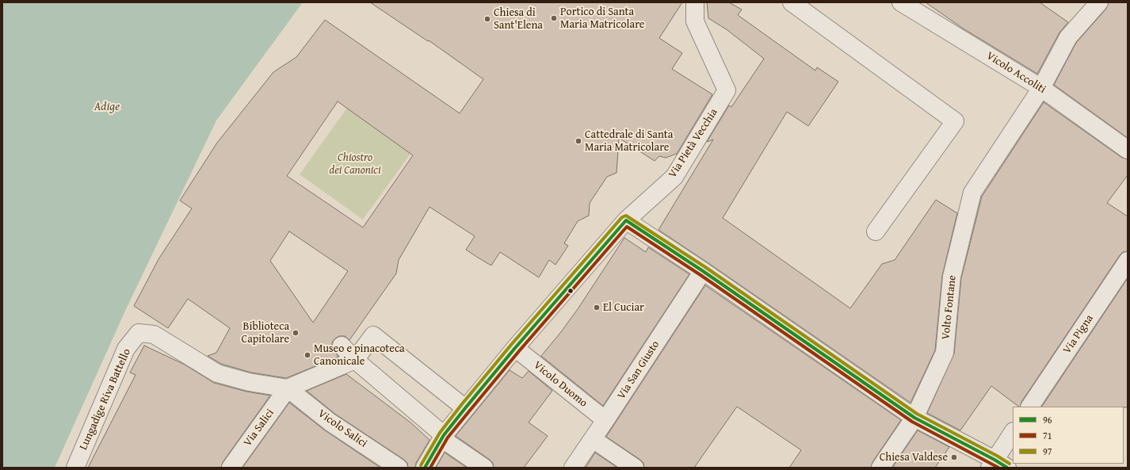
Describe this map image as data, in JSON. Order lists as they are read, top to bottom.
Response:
{
  "streets": {
    "street": [
      "Vicolo Accoliti",
      "Via Pietà Vecchia",
      "Volto Fontane",
      "Via Pigna",
      "Via San Giusto",
      "Vicolo Duomo",
      "Lungadige Riva Battello",
      "Via Salici",
      "Vicolo Salici"
    ]
  },
  "crossings": [
    ["Vicolo Accoliti", "Volto Fontane"],
    ["Via Pietà Vecchia", "Vicolo Duomo"],
    ["Via San Giusto", "Vicolo Duomo"],
    ["Lungadige Riva Battello", "Via Salici"],
    ["Lungadige Riva Battello", "Vicolo Salici"],
    ["Via Salici", "Vicolo Salici"]
  ],
  "water": ["Adige"],
  "parks": ["Chiostro dei Canonici"],
  "places": [
    "Portico di Santa Maria Matricolare",
    "Chiesa di Sant'Elena",
    "Cattedrale di Santa Maria Matricolare",
    "El Cuciar",
    "Biblioteca Capitolare",
    "Museo e pinacoteca Canonicale",
    "Chiesa Valdese"
  ],
  "lines": ["transit line 97", "transit line 96", "transit line 71"],
  "legend": ["96", "71", "97"]
}
